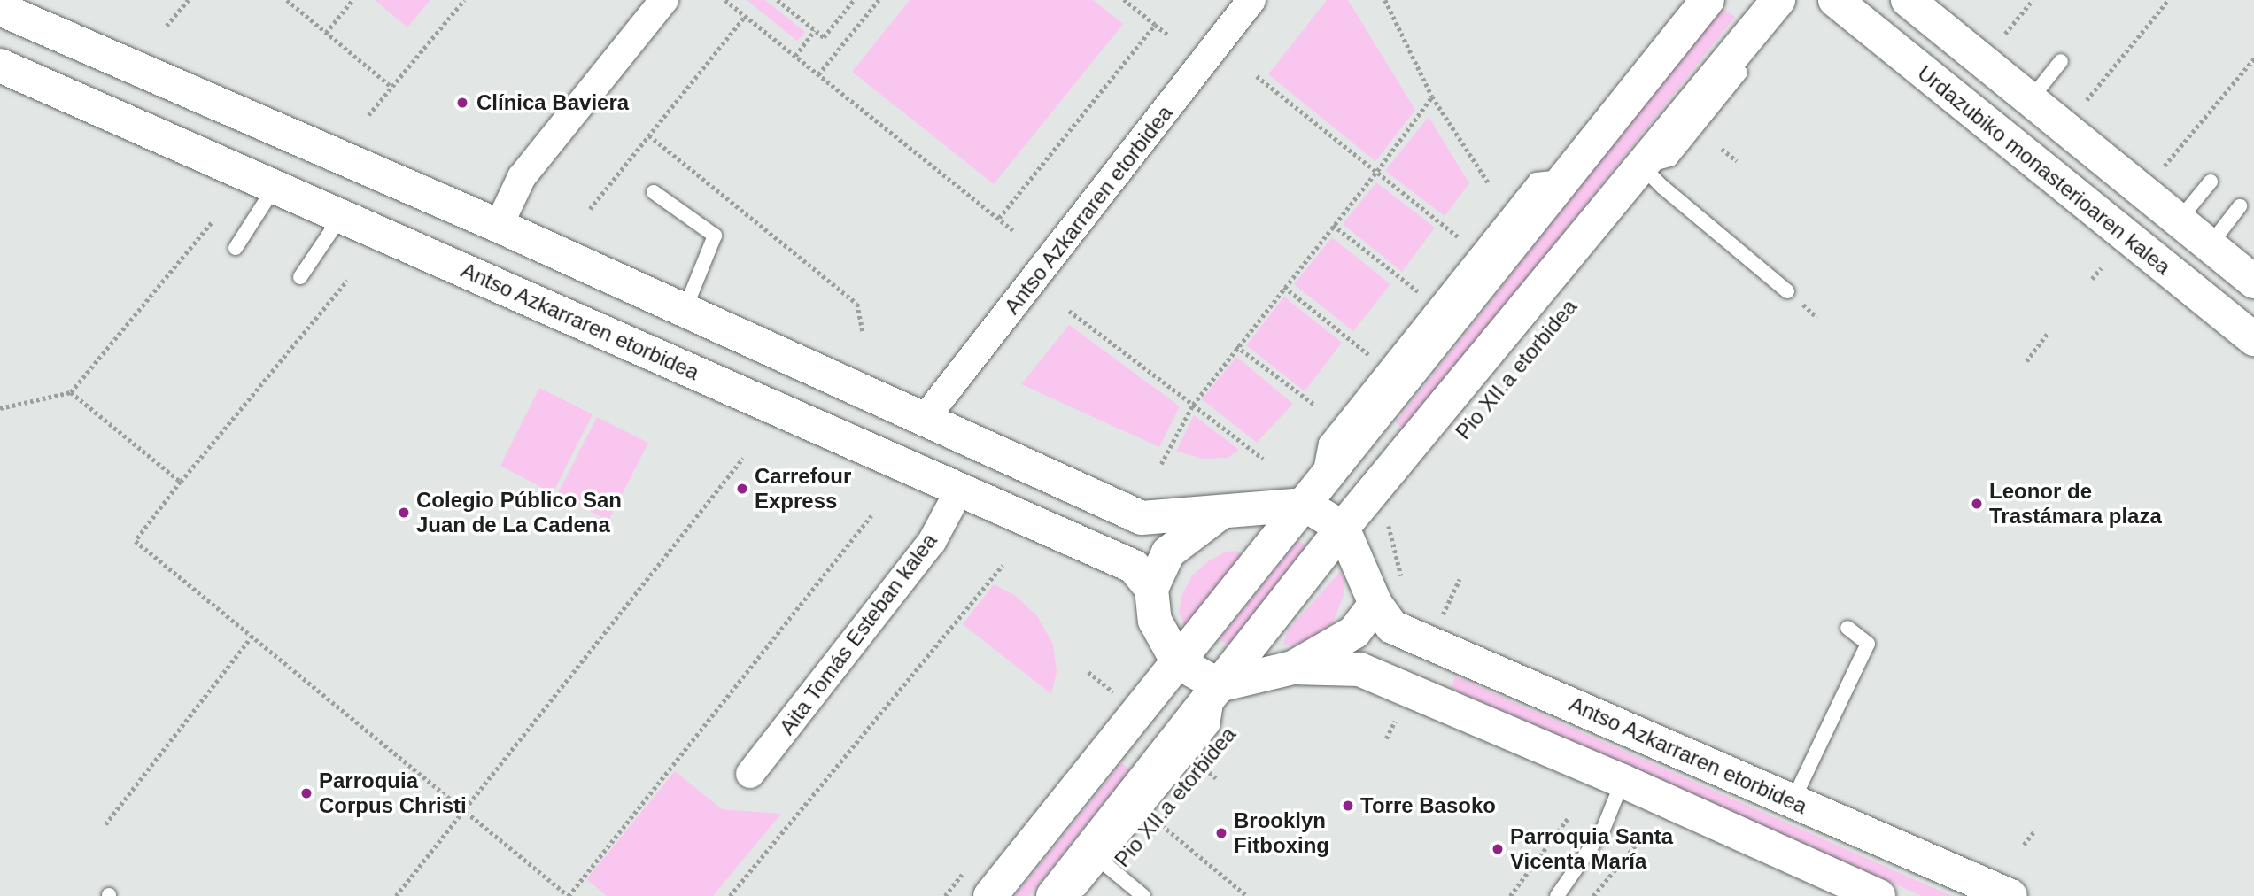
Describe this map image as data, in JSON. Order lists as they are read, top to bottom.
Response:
{
  "streets": {
    "main road": ["Urdazubiko monasterioaren kalea", "Antso Azkarraren etorbidea", "Pio XII.a etorbidea"],
    "street": ["Aita Tomás Esteban kalea"]
  },
  "crossings": [
    ["Antso Azkarraren etorbidea", "Pio XII.a etorbidea"],
    ["Antso Azkarraren etorbidea", "Aita Tomás Esteban kalea"]
  ],
  "places": [
    "Clínica Baviera",
    "Carrefour Express",
    "Leonor de Trastámara plaza",
    "Colegio Público San Juan de La Cadena",
    "Parroquia Corpus Christi",
    "Torre Basoko",
    "Brooklyn Fitboxing",
    "Parroquia Santa Vicenta María"
  ]
}
